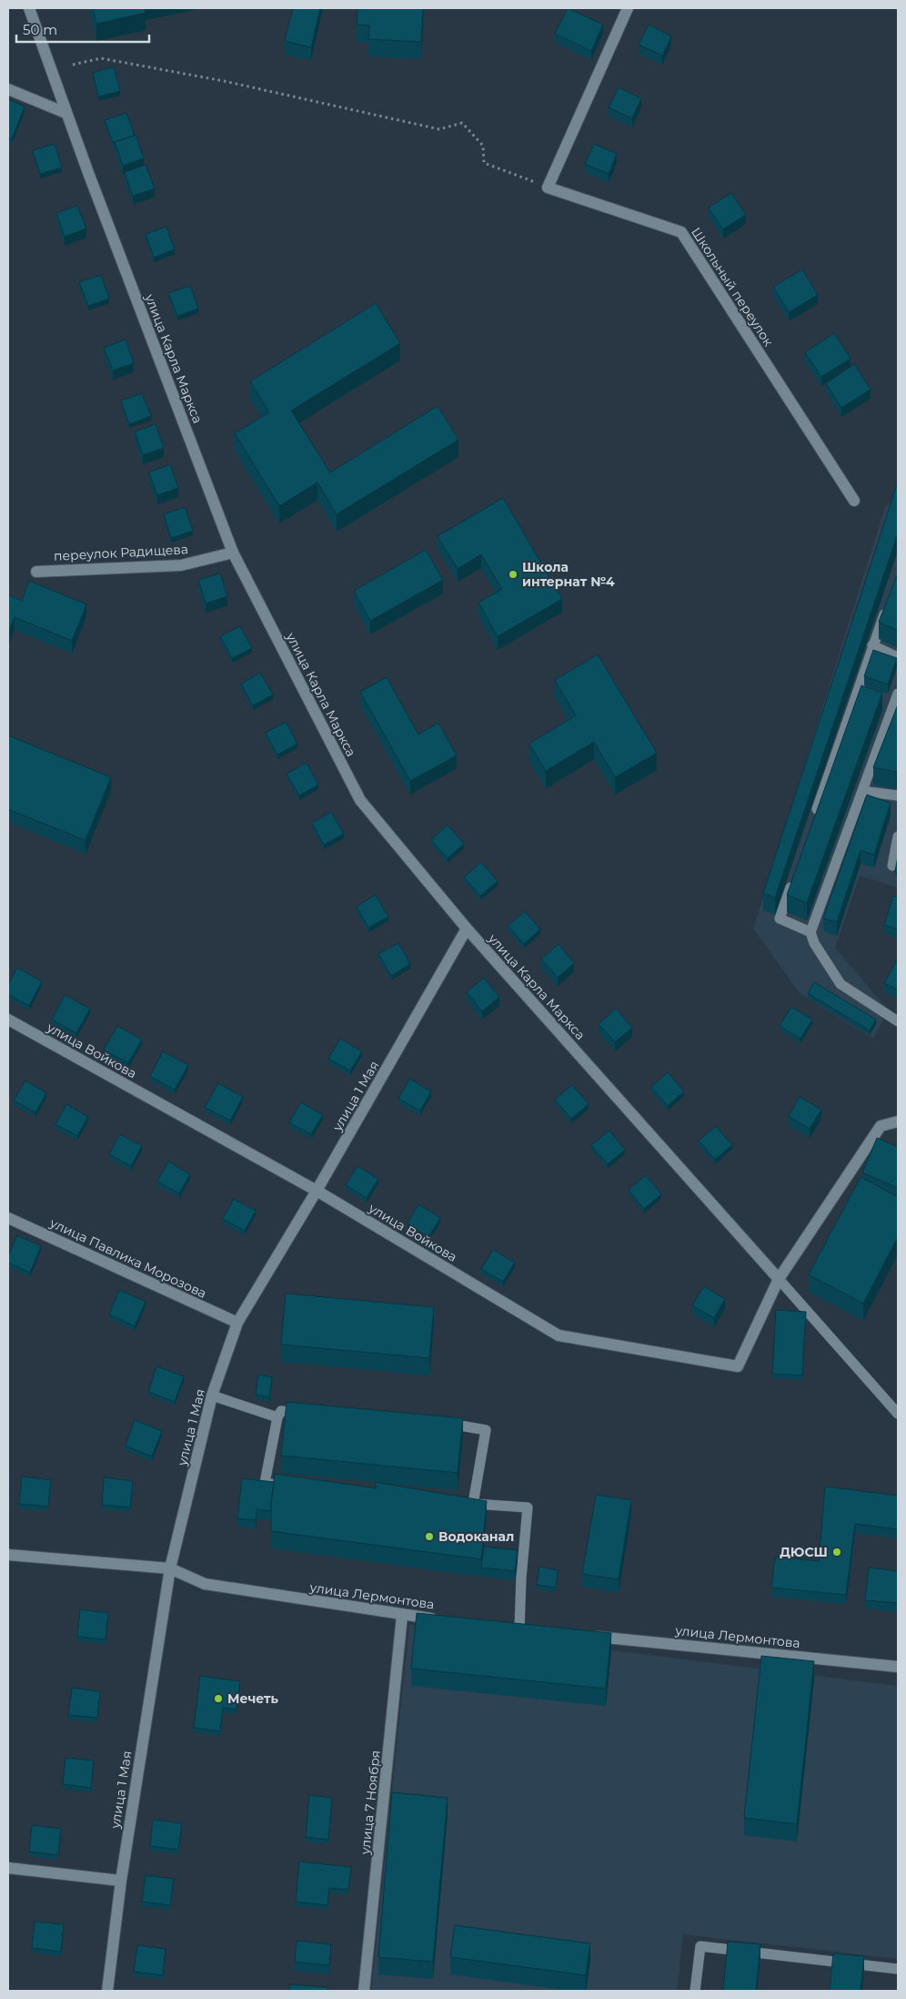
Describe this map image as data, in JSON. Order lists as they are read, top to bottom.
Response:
{
  "streets": {
    "street": [
      "Школьный переулок",
      "улица Карла Маркса",
      "переулок Радищева",
      "улица Войкова",
      "улица 1 Мая",
      "улица Павлика Морозова",
      "улица Лермонтова",
      "улица 7 Ноября"
    ]
  },
  "crossings": [
    ["улица Карла Маркса", "переулок Радищева"],
    ["улица Карла Маркса", "улица Войкова"],
    ["улица Карла Маркса", "улица 1 Мая"],
    ["улица Войкова", "улица 1 Мая"],
    ["улица 1 Мая", "улица Павлика Морозова"],
    ["улица 1 Мая", "улица Лермонтова"],
    ["улица Лермонтова", "улица 7 Ноября"]
  ],
  "places": [
    "Школа интернат №4",
    "Водоканал",
    "ДЮСШ",
    "Мечеть"
  ],
  "scale_bar": "50 m"
}
